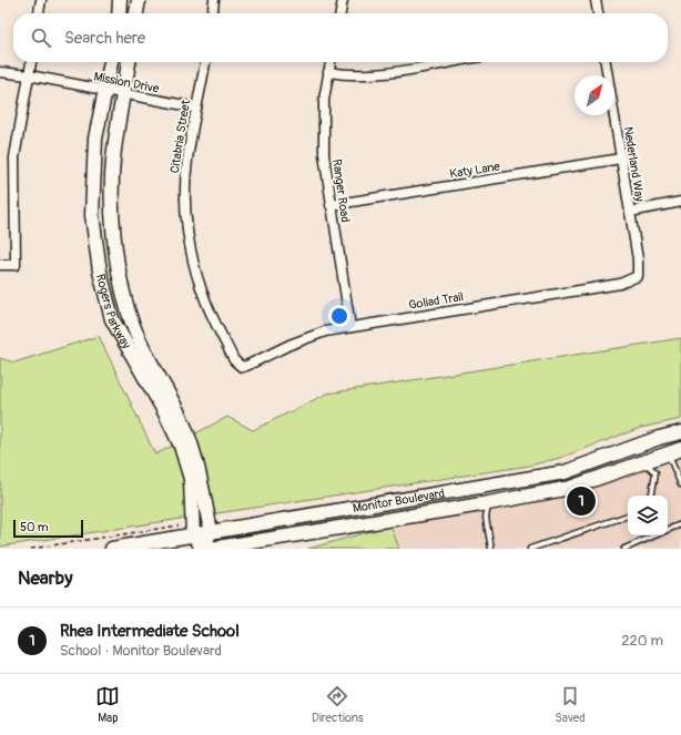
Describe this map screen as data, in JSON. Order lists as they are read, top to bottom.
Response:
{
  "streets": {
    "street": [
      "Mission Drive",
      "Citabria Street",
      "Nederland Way",
      "Katy Lane",
      "Ranger Road",
      "Goliad Trail",
      "Rogers Parkway",
      "Monitor Boulevard"
    ]
  },
  "crossings": [
    ["Mission Drive", "Citabria Street"],
    ["Mission Drive", "Rogers Parkway"],
    ["Citabria Street", "Goliad Trail"],
    ["Nederland Way", "Katy Lane"],
    ["Nederland Way", "Goliad Trail"],
    ["Katy Lane", "Ranger Road"],
    ["Ranger Road", "Goliad Trail"],
    ["Rogers Parkway", "Monitor Boulevard"]
  ],
  "scale_bar": "50 m",
  "north": "top right",
  "page": {
    "search": "Search here",
    "pins": "1",
    "scale": "50 m",
    "heading": "Nearby",
    "list": [
      {
        "mark": "1",
        "name": "Rhea Intermediate School",
        "note": "School · Monitor Boulevard",
        "value": "220 m"
      }
    ],
    "nav": ["Map", "Directions", "Saved"]
  }
}
